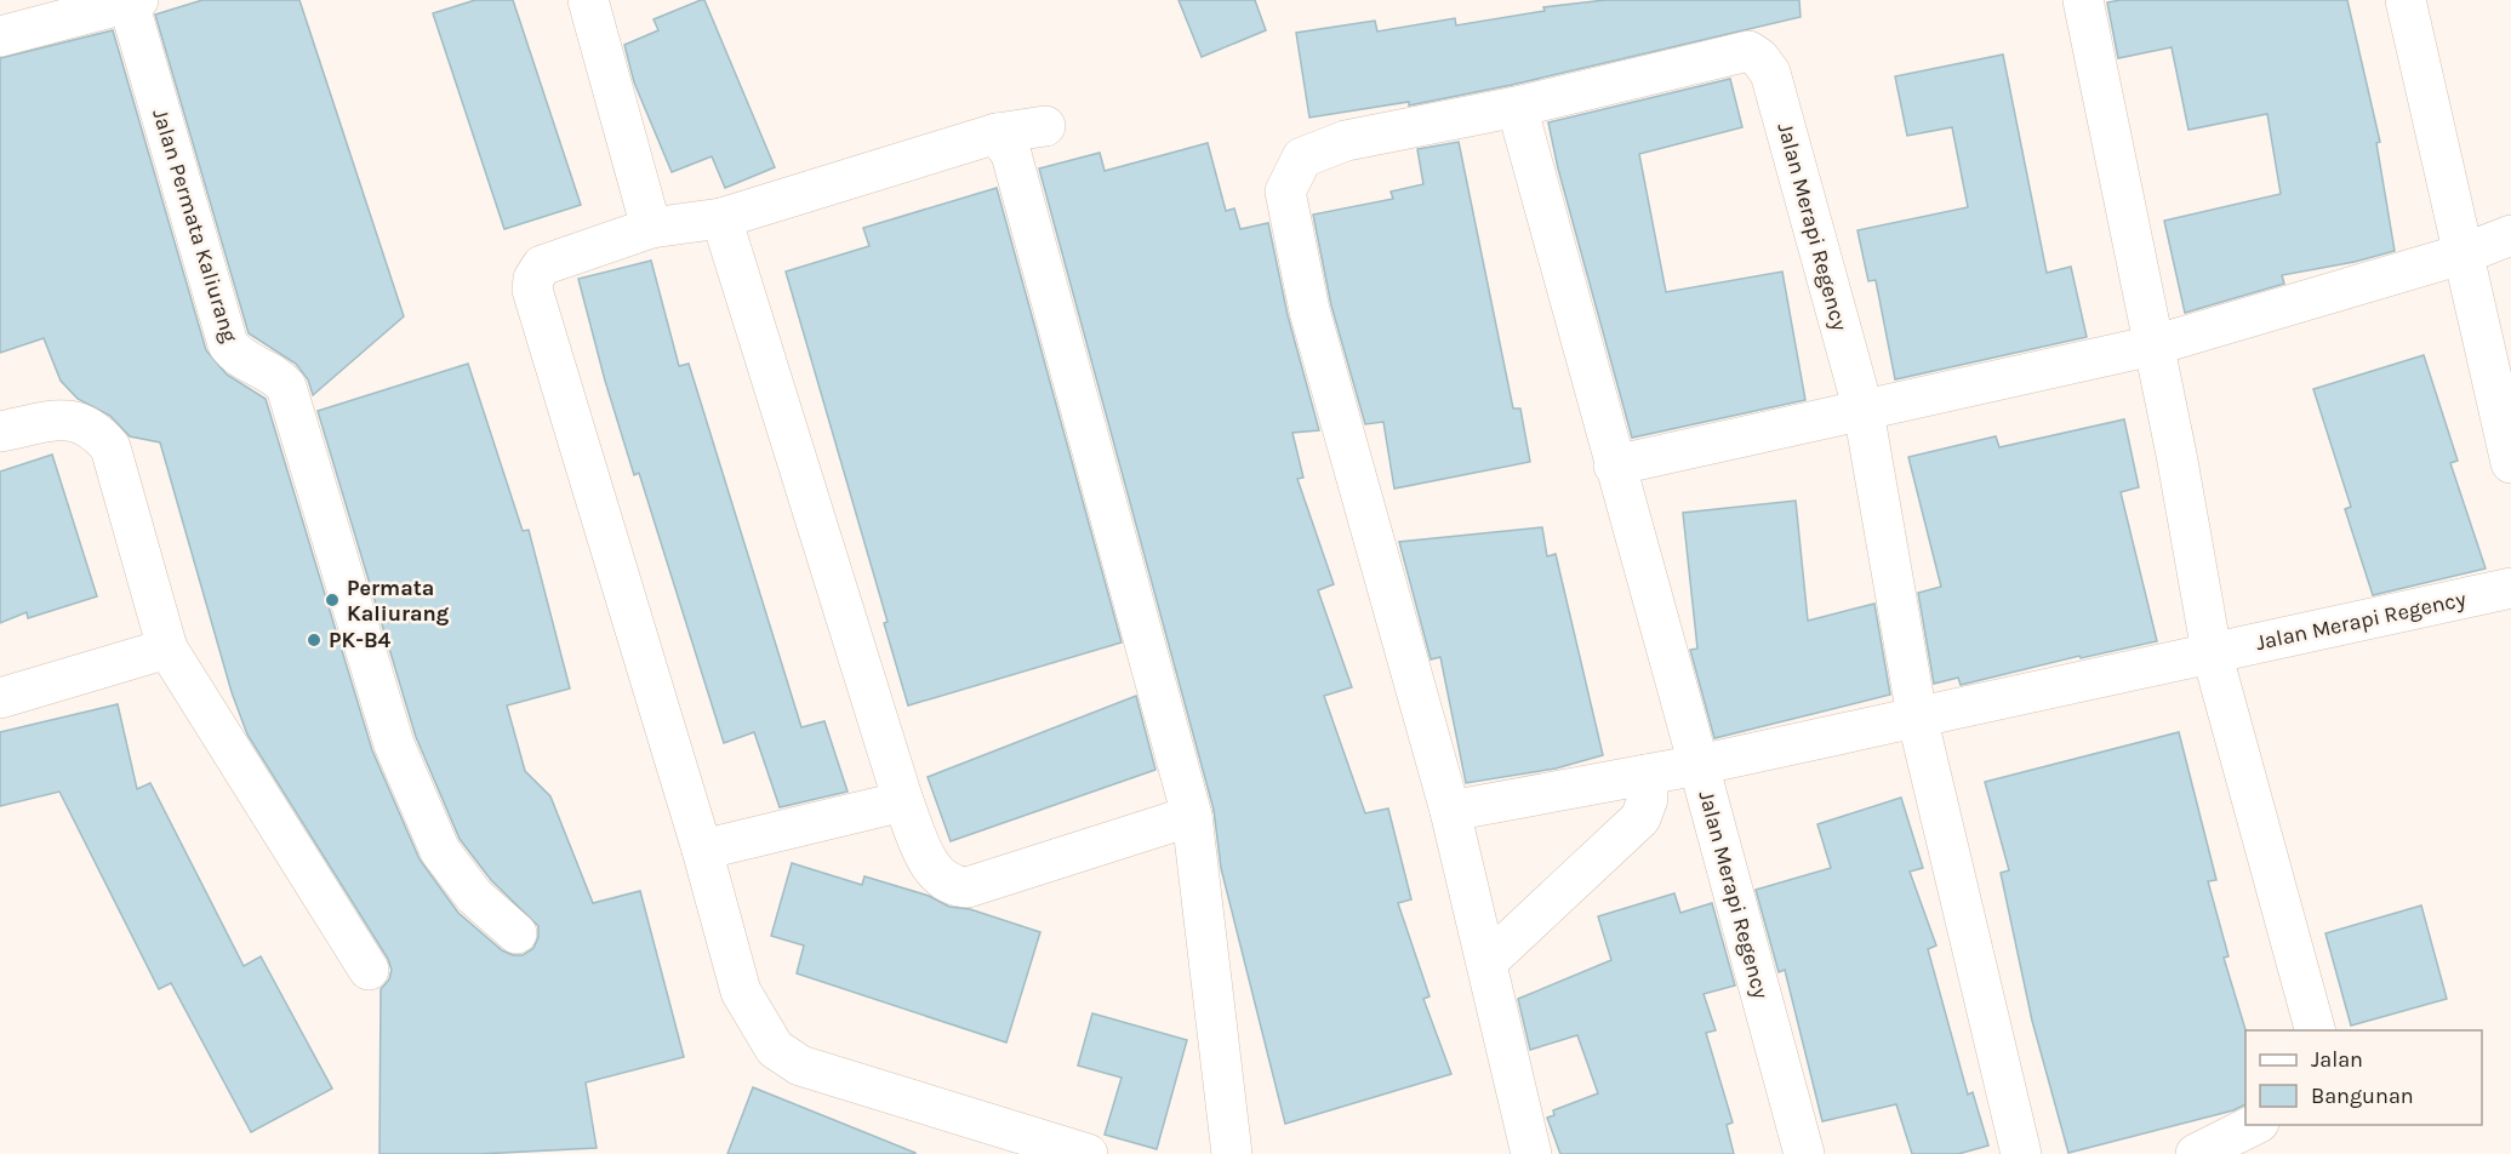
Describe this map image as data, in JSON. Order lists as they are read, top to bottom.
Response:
{
  "streets": {
    "street": ["Jalan Permata Kaliurang", "Jalan Merapi Regency"]
  },
  "places": ["Permata Kaliurang", "PK-B4"],
  "legend": ["Jalan", "Bangunan"]
}
